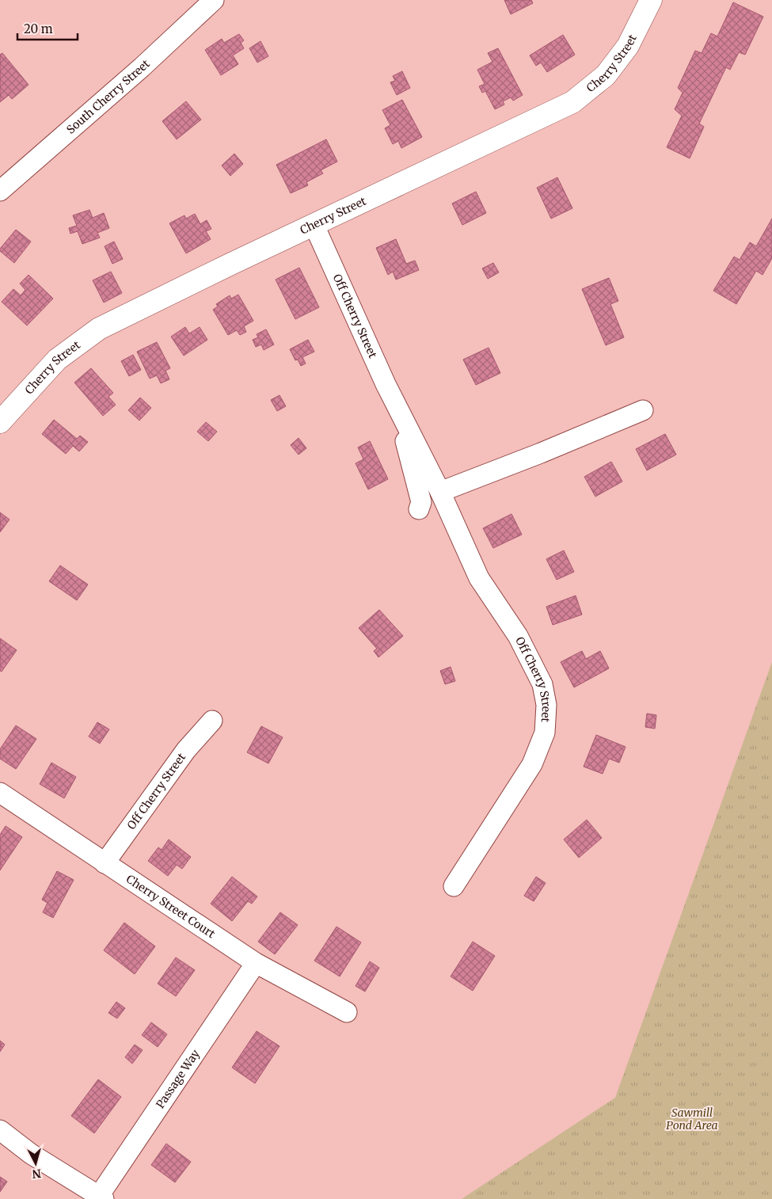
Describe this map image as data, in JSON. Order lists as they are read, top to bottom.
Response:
{
  "streets": {
    "main road": ["Cherry Street"],
    "street": [
      "South Cherry Street",
      "Off Cherry Street",
      "Cherry Street Court",
      "Passage Way"
    ]
  },
  "crossings": [
    ["Cherry Street", "Off Cherry Street"],
    ["Off Cherry Street", "Cherry Street Court"],
    ["Cherry Street Court", "Passage Way"]
  ],
  "parks": ["Sawmill Pond Area"],
  "scale_bar": "20 m",
  "north": "bottom"
}
